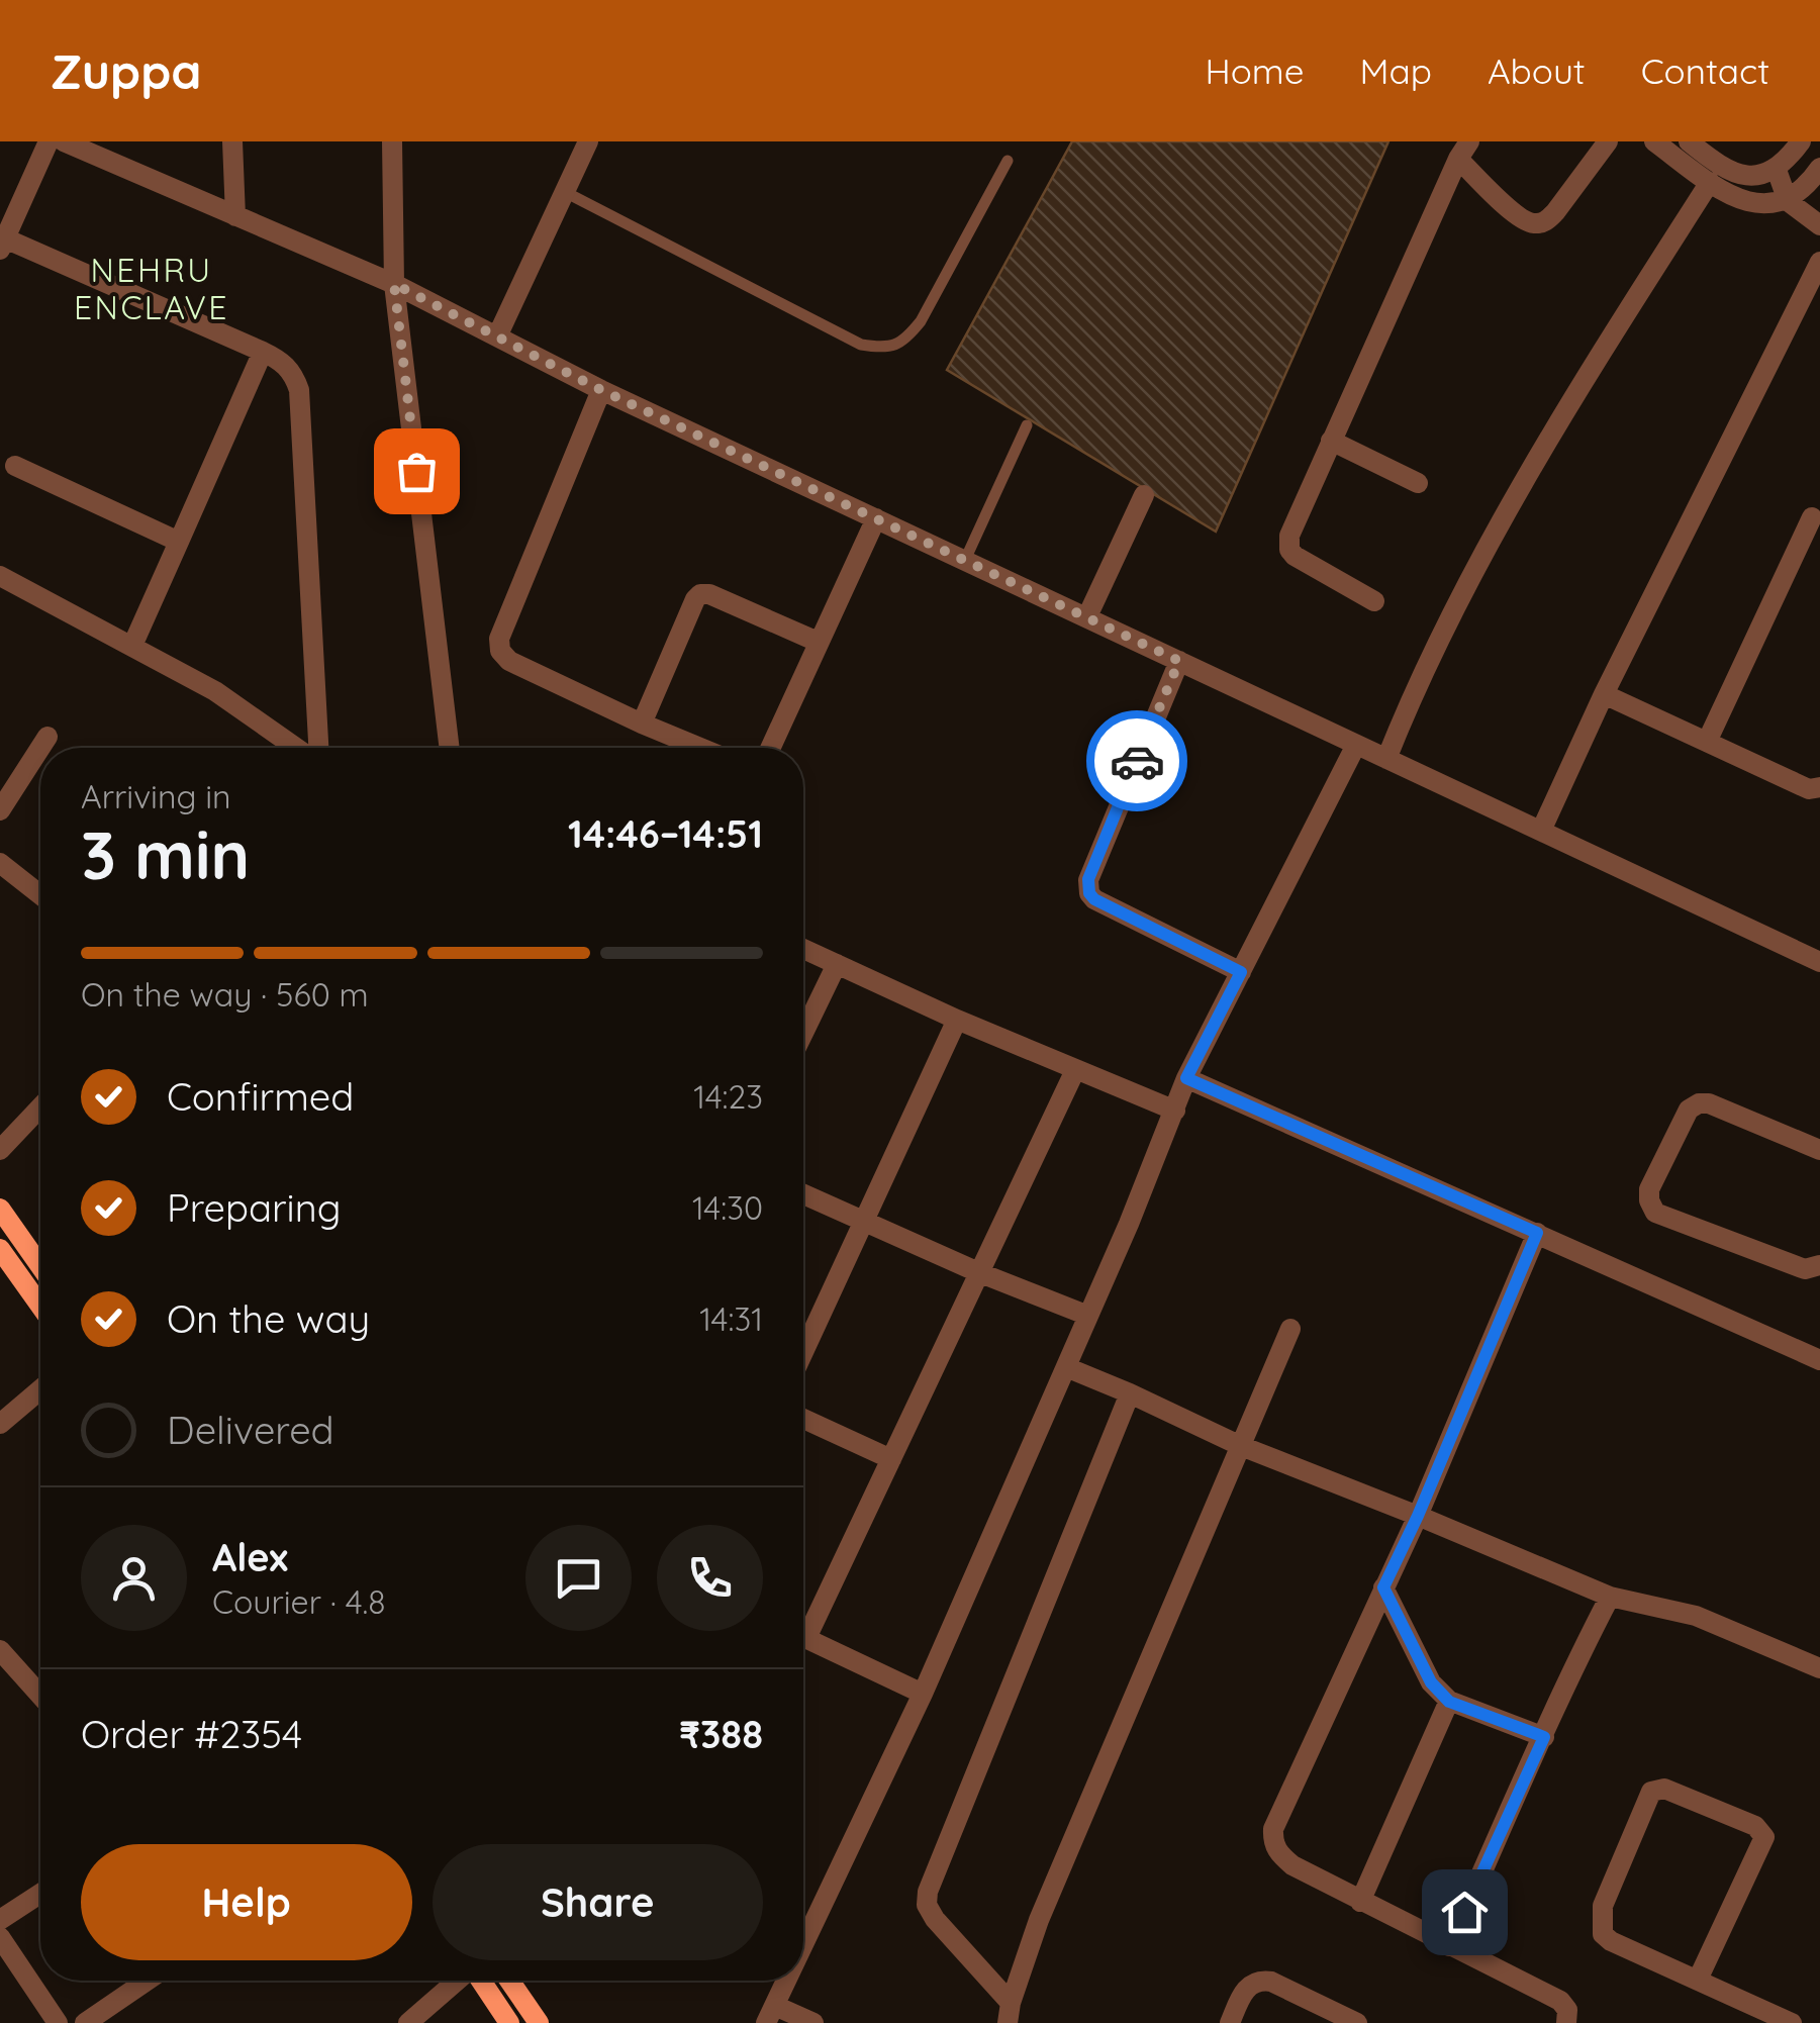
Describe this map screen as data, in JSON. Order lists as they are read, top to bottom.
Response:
{
  "districts": ["NEHRU ENCLAVE"],
  "page": {
    "header": "Zuppa",
    "nav": [
      "Home",
      "Map",
      "About",
      "Contact"
    ],
    "heading": ["3 min", "Arriving in", "14:46–14:51"],
    "panel": [
      "Alex",
      "Courier · 4.8",
      "Order #2354",
      "₹388"
    ],
    "bar": "On the way · 560 m",
    "list": [
      ["Confirmed", "14:23"],
      ["Preparing", "14:30"],
      ["On the way", "14:31"],
      "Delivered"
    ],
    "buttons": ["Help", "Share"]
  }
}
